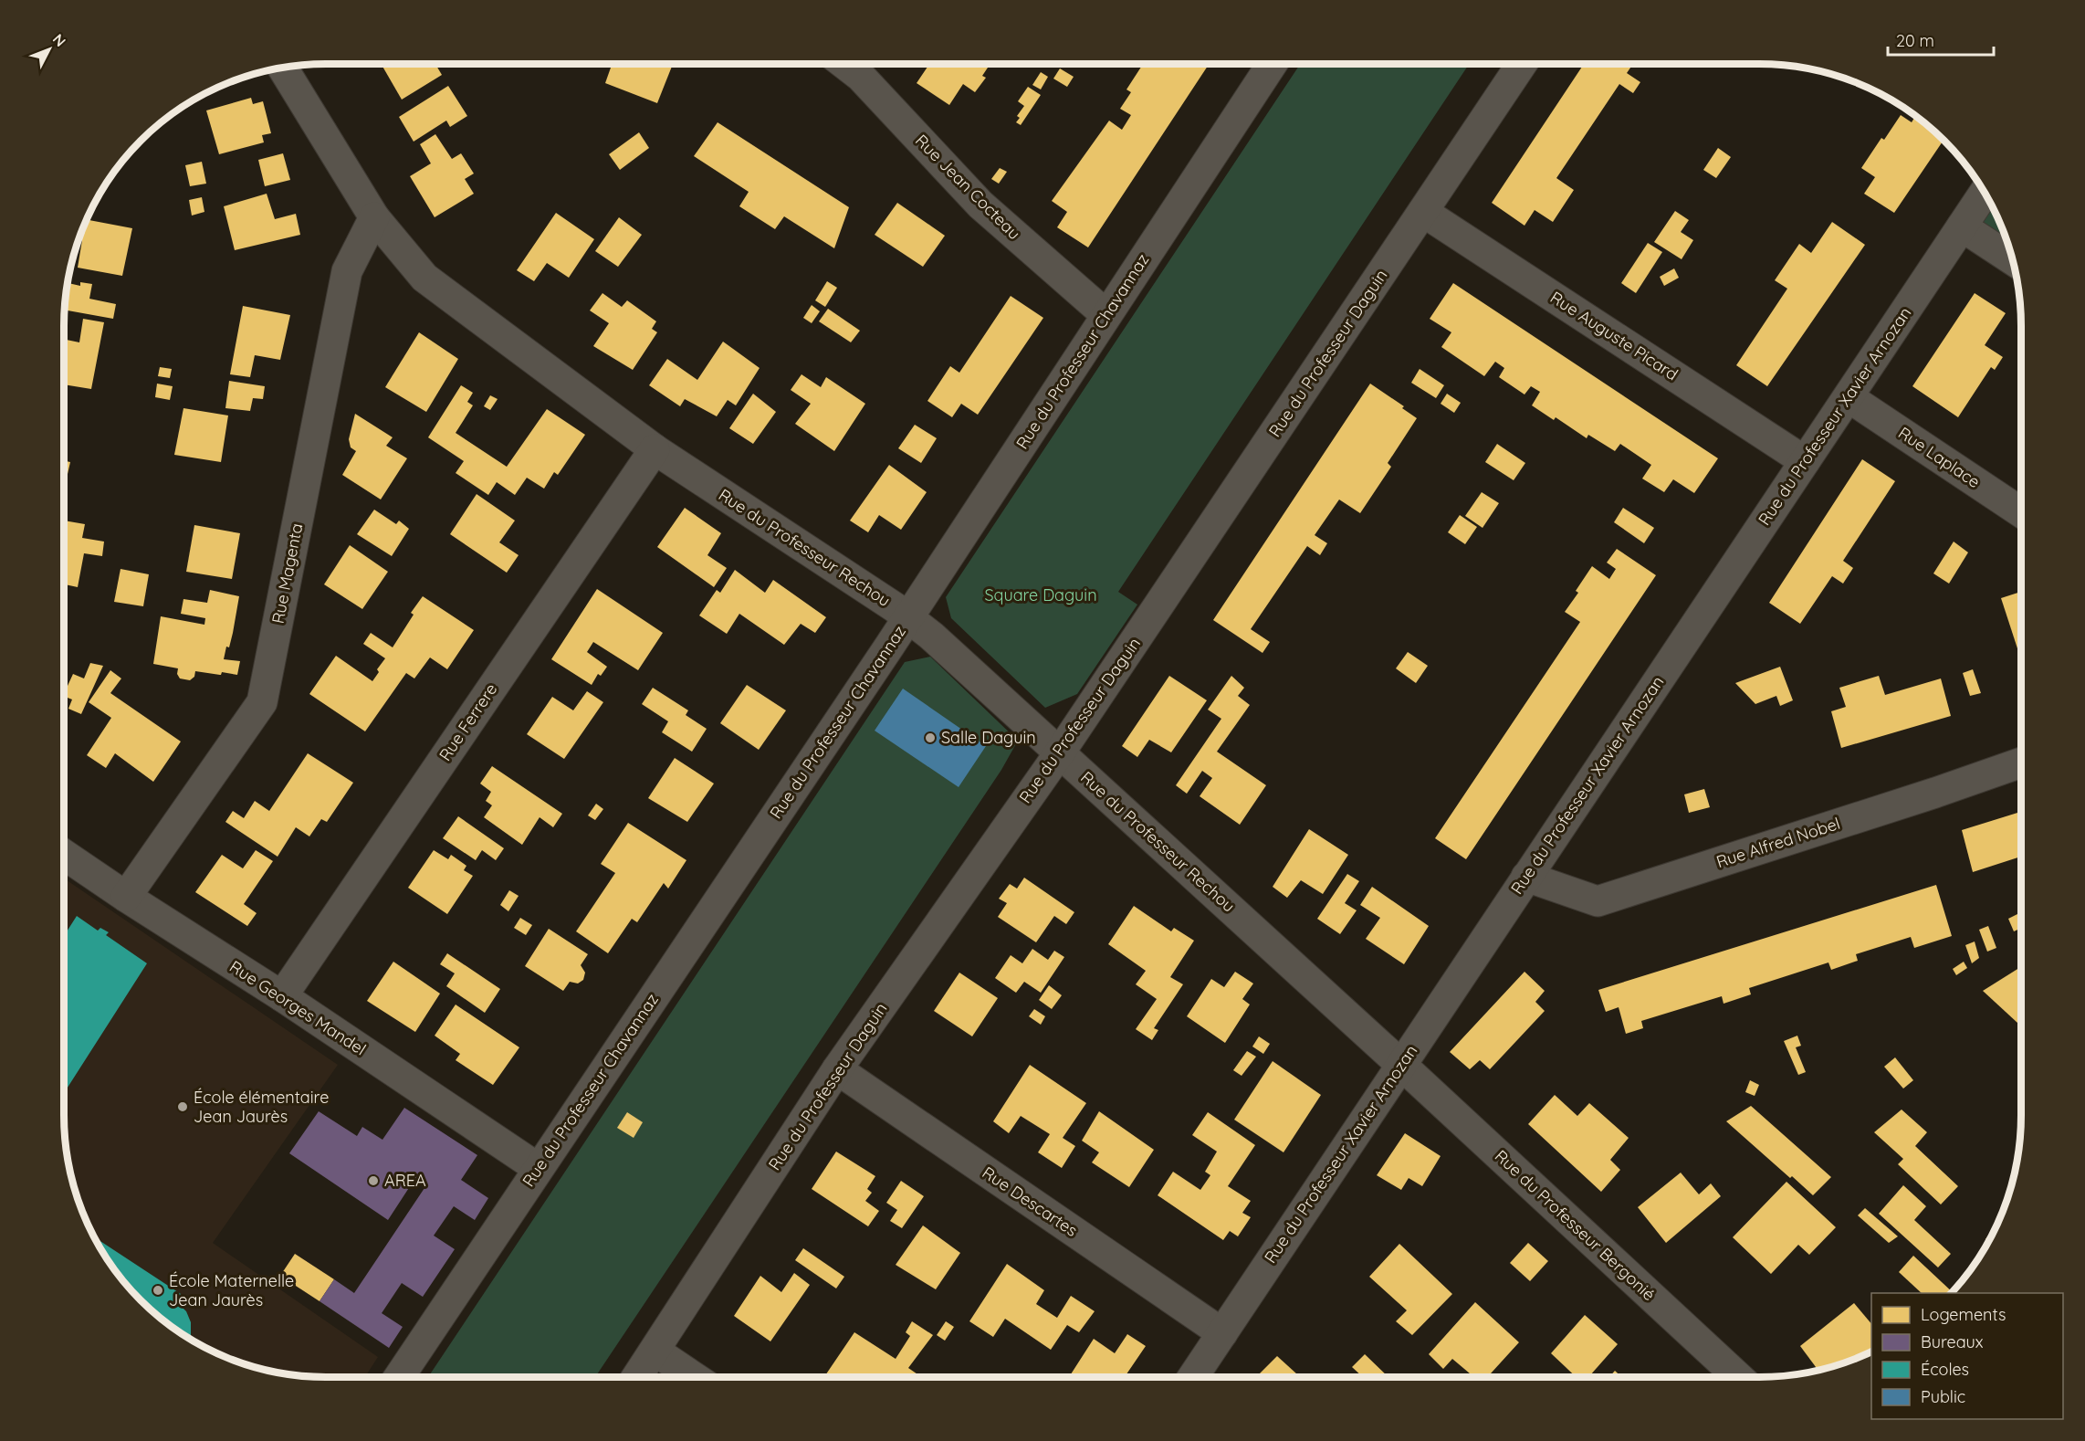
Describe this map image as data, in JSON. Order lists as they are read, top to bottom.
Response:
{
  "streets": {
    "street": [
      "Rue Jean Cocteau",
      "Rue Auguste Picard",
      "Rue du Professeur Chavannaz",
      "Rue du Professeur Daguin",
      "Rue du Professeur Xavier Arnozan",
      "Rue Laplace",
      "Rue du Professeur Rechou",
      "Rue Magenta",
      "Rue Ferrere",
      "Rue Alfred Nobel",
      "Rue Georges Mandel",
      "Rue Descartes",
      "Rue du Professeur Bergonié"
    ]
  },
  "crossings": [
    ["Rue Jean Cocteau", "Rue du Professeur Chavannaz"],
    ["Rue Auguste Picard", "Rue du Professeur Daguin"],
    ["Rue Auguste Picard", "Rue du Professeur Xavier Arnozan"],
    ["Rue du Professeur Chavannaz", "Rue du Professeur Rechou"],
    ["Rue du Professeur Chavannaz", "Rue Georges Mandel"],
    ["Rue du Professeur Daguin", "Rue du Professeur Rechou"],
    ["Rue du Professeur Daguin", "Rue Descartes"],
    ["Rue du Professeur Xavier Arnozan", "Rue Laplace"],
    ["Rue du Professeur Xavier Arnozan", "Rue du Professeur Rechou"],
    ["Rue du Professeur Xavier Arnozan", "Rue Alfred Nobel"],
    ["Rue du Professeur Xavier Arnozan", "Rue Descartes"],
    ["Rue du Professeur Xavier Arnozan", "Rue du Professeur Bergonié"],
    ["Rue du Professeur Rechou", "Rue Magenta"],
    ["Rue du Professeur Rechou", "Rue Ferrere"],
    ["Rue du Professeur Rechou", "Rue du Professeur Bergonié"],
    ["Rue Magenta", "Rue Georges Mandel"],
    ["Rue Ferrere", "Rue Georges Mandel"]
  ],
  "parks": ["Square Daguin"],
  "places": [
    "Salle Daguin",
    "École élémentaire Jean Jaurès",
    "AREA",
    "École Maternelle Jean Jaurès"
  ],
  "legend": [
    "Logements",
    "Bureaux",
    "Écoles",
    "Public"
  ],
  "scale_bar": "20 m",
  "north": "top right"
}
